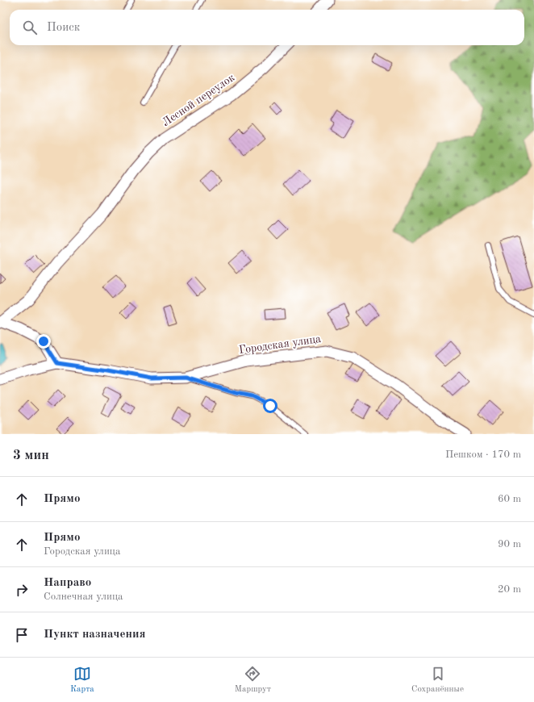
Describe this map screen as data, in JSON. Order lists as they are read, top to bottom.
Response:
{
  "streets": {
    "street": ["Лесной переулок", "Городская улица"]
  },
  "page": {
    "search": "Поиск",
    "heading": ["3 мин", "Пешком · 170 m"],
    "list": [
      ["Прямо", "60 m"],
      ["Прямо", "Городская улица", "90 m"],
      ["Направо", "Солнечная улица", "20 m"],
      "Пункт назначения"
    ],
    "nav": ["Карта", "Маршрут", "Сохранённые"]
  }
}
